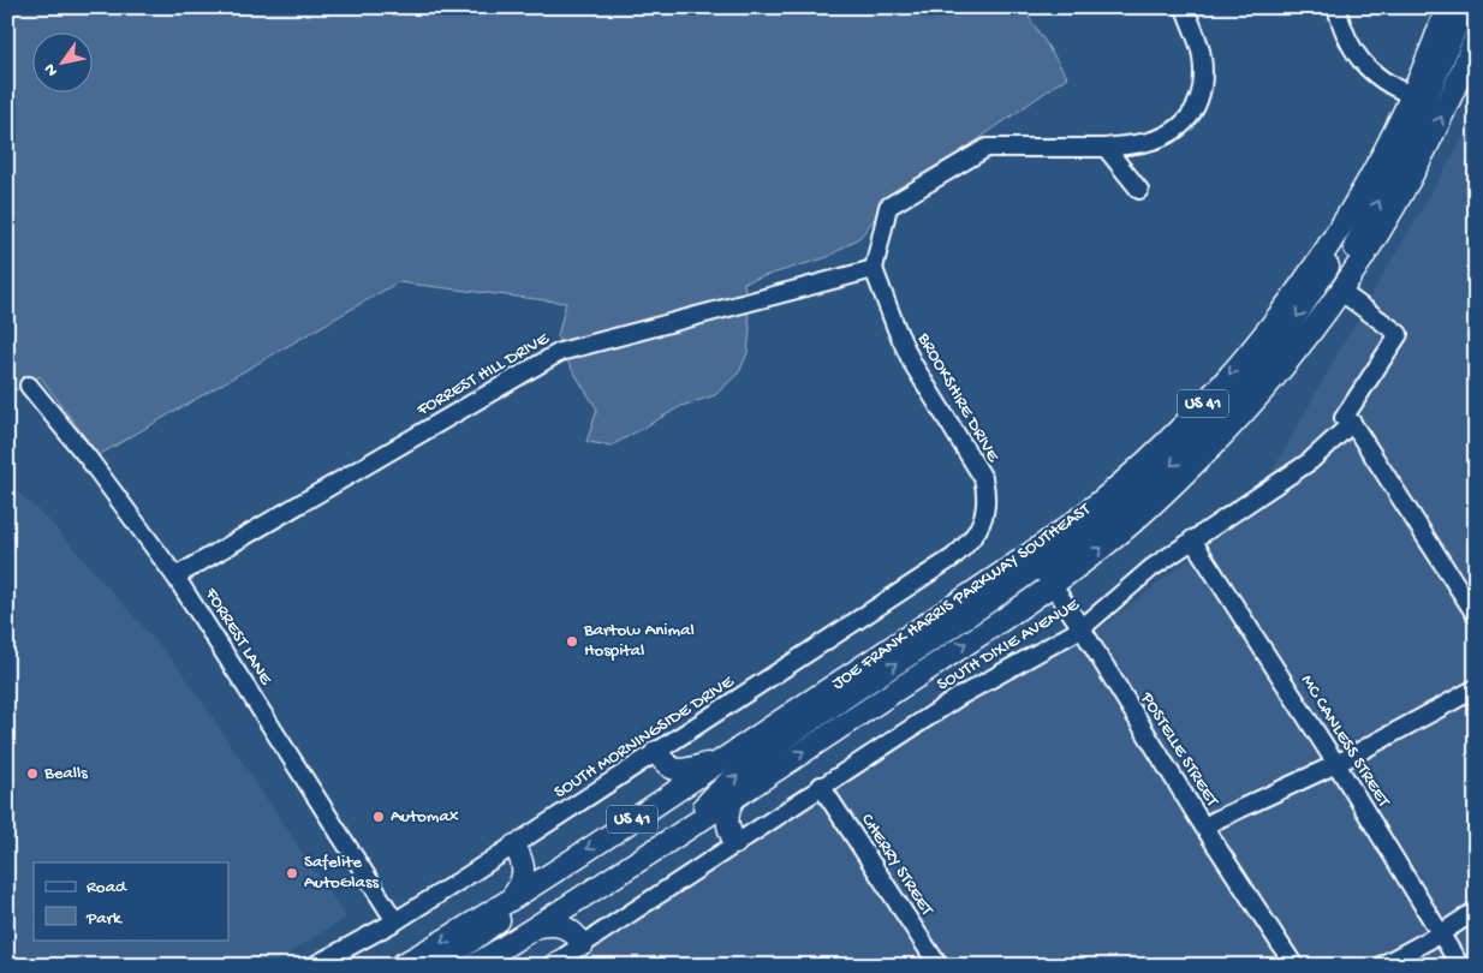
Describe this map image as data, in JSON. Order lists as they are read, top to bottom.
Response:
{
  "streets": {
    "main road": ["US 41", "JOE FRANK HARRIS PARKWAY SOUTHEAST"],
    "street": [
      "FORREST HILL DRIVE",
      "BROOKSHIRE DRIVE",
      "FORREST LANE",
      "SOUTH DIXIE AVENUE",
      "SOUTH MORNINGSIDE DRIVE",
      "MC CANLESS STREET",
      "POSTELLE STREET",
      "CHERRY STREET"
    ]
  },
  "crossings": [
    ["FORREST HILL DRIVE", "BROOKSHIRE DRIVE"],
    ["FORREST HILL DRIVE", "FORREST LANE"],
    ["BROOKSHIRE DRIVE", "SOUTH MORNINGSIDE DRIVE"],
    ["JOE FRANK HARRIS PARKWAY SOUTHEAST", "POSTELLE STREET"],
    ["FORREST LANE", "SOUTH MORNINGSIDE DRIVE"],
    ["SOUTH DIXIE AVENUE", "MC CANLESS STREET"],
    ["SOUTH DIXIE AVENUE", "POSTELLE STREET"],
    ["SOUTH DIXIE AVENUE", "CHERRY STREET"]
  ],
  "places": [
    "Bartow Animal Hospital",
    "Bealls",
    "Automax",
    "Safelite AutoGlass"
  ],
  "legend": ["Road", "Park"],
  "north": "bottom left"
}
